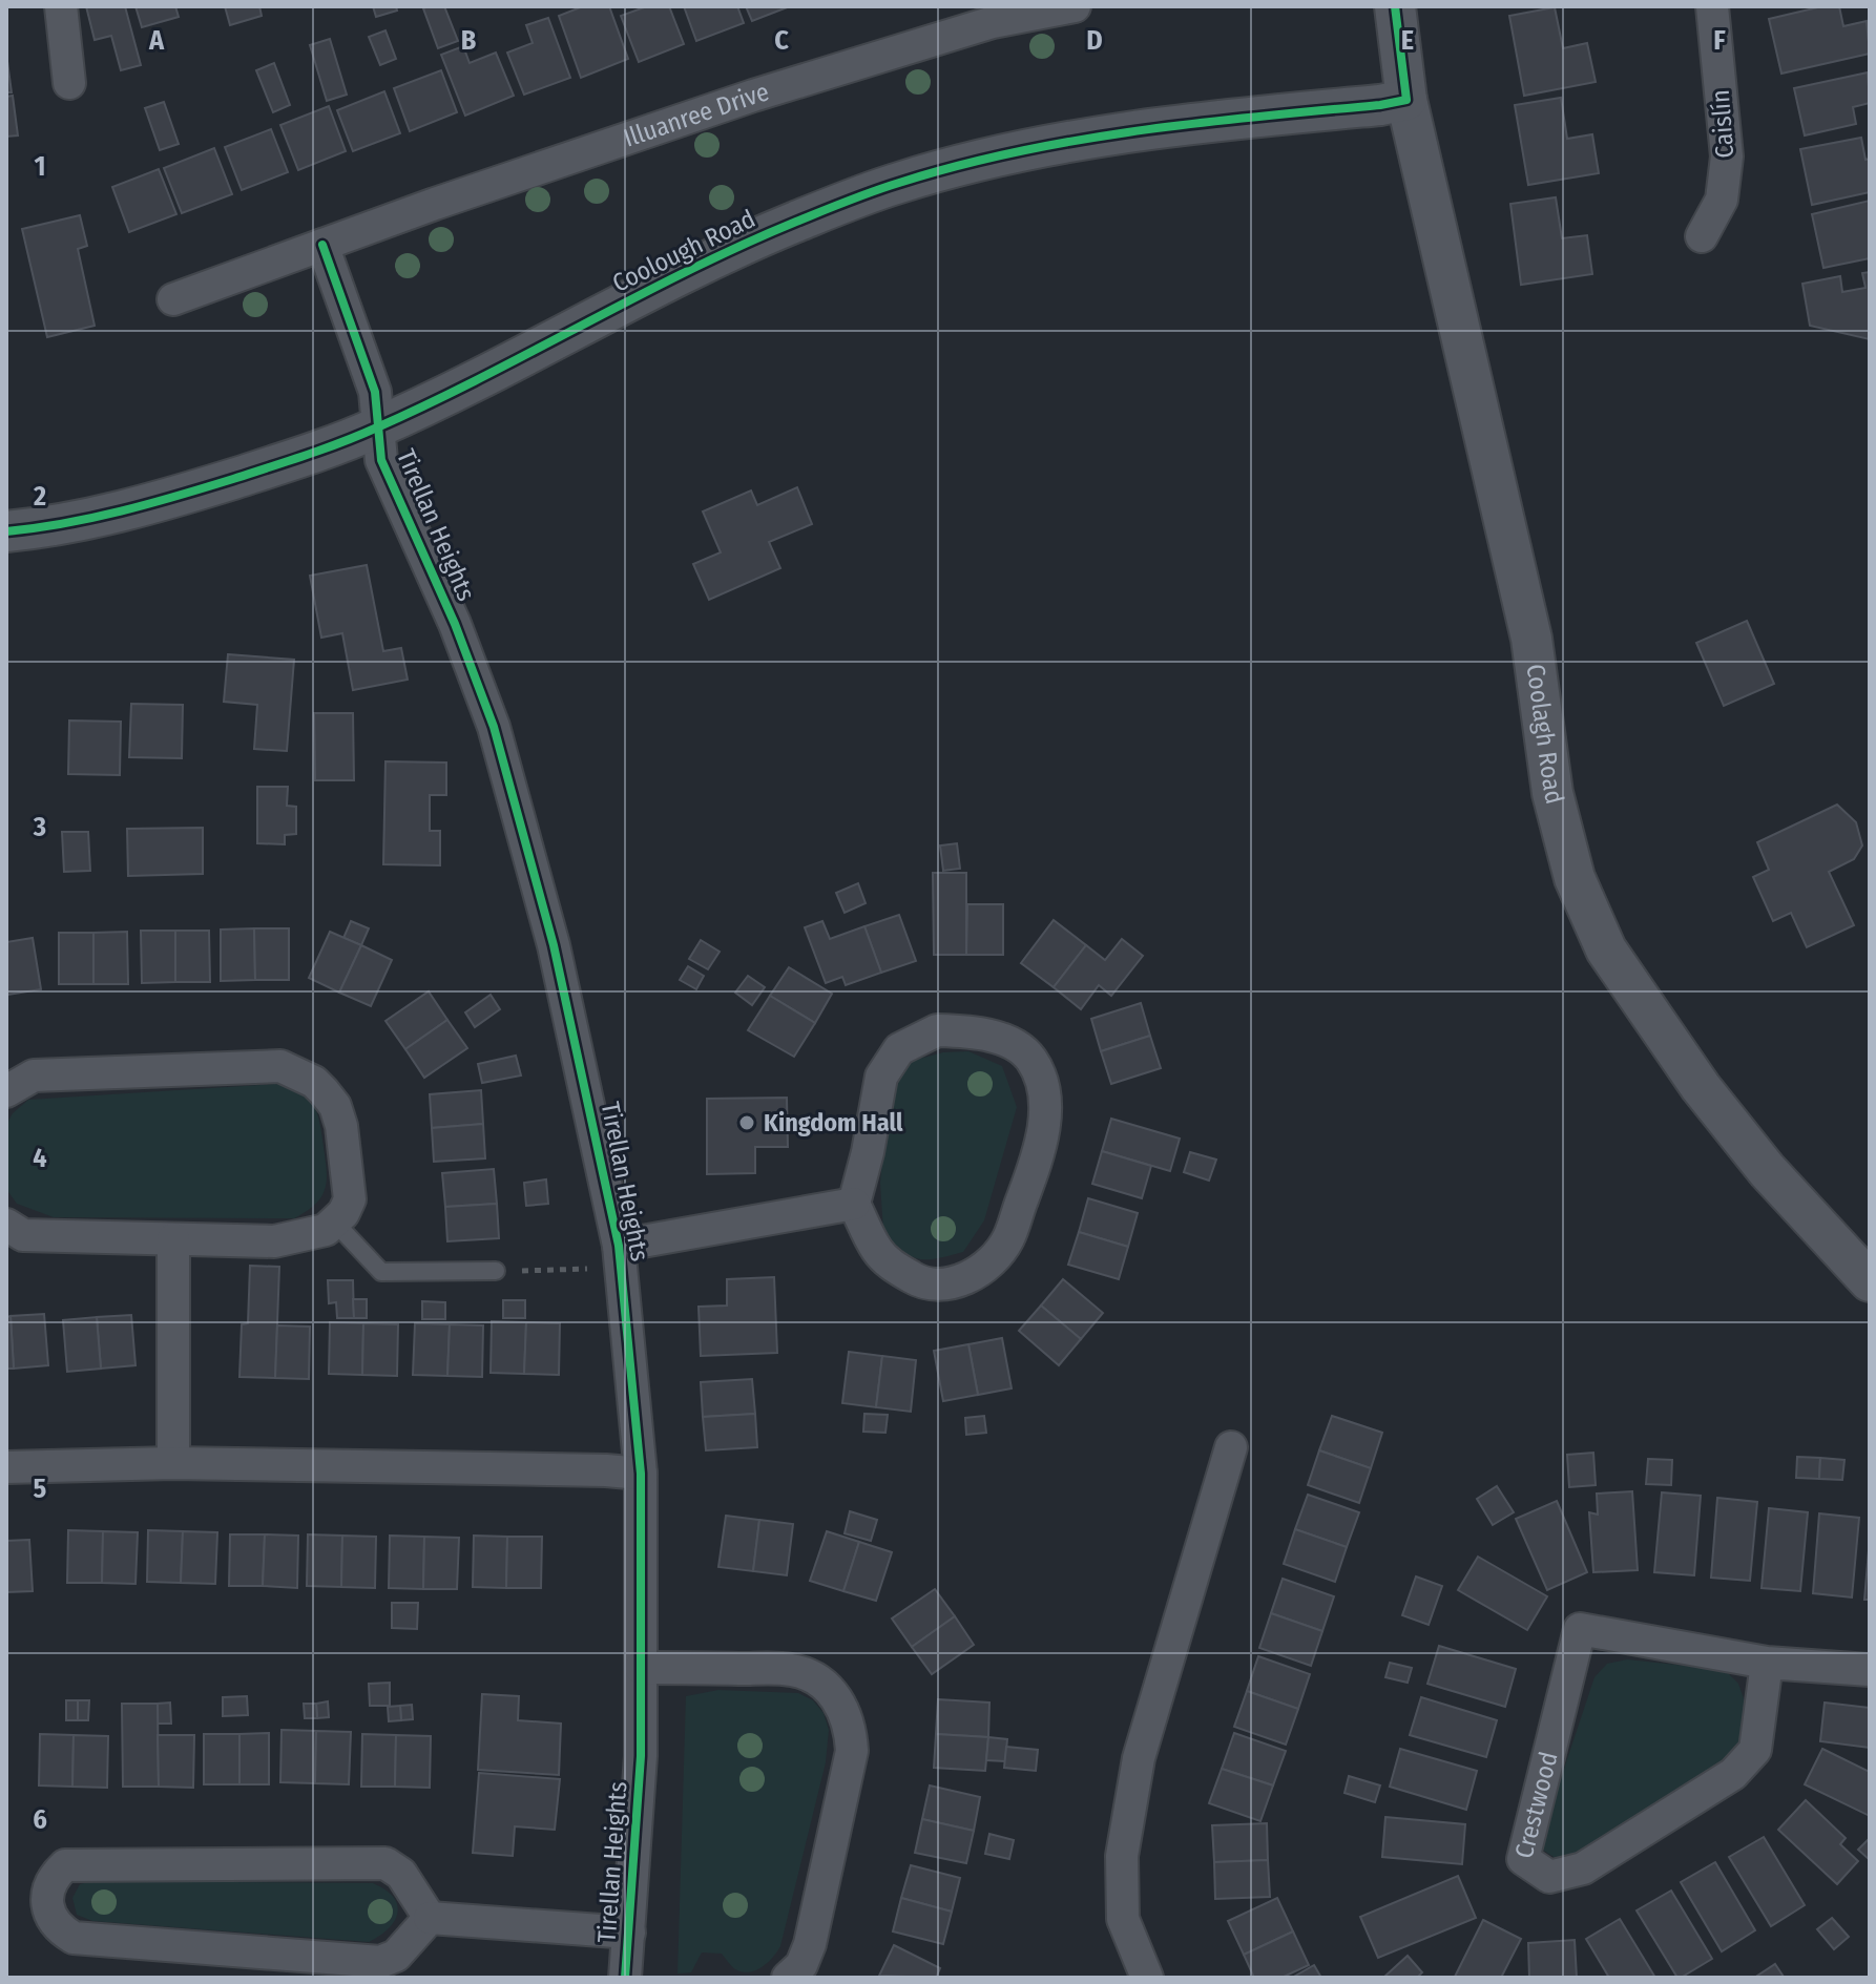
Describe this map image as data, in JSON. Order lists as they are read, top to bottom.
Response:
{
  "streets": {
    "street": [
      "Illuanree Drive",
      "Caislín",
      "Coolough Road",
      "Tirellan Heights",
      "Coolagh Road",
      "Crestwood"
    ]
  },
  "crossings": [
    ["Coolough Road", "Tirellan Heights"],
    ["Coolough Road", "Coolagh Road"]
  ],
  "places": ["Kingdom Hall"],
  "grid": {
    "columns": [
      "A",
      "B",
      "C",
      "D",
      "E",
      "F"
    ],
    "rows": [
      "1",
      "2",
      "3",
      "4",
      "5",
      "6"
    ]
  }
}
